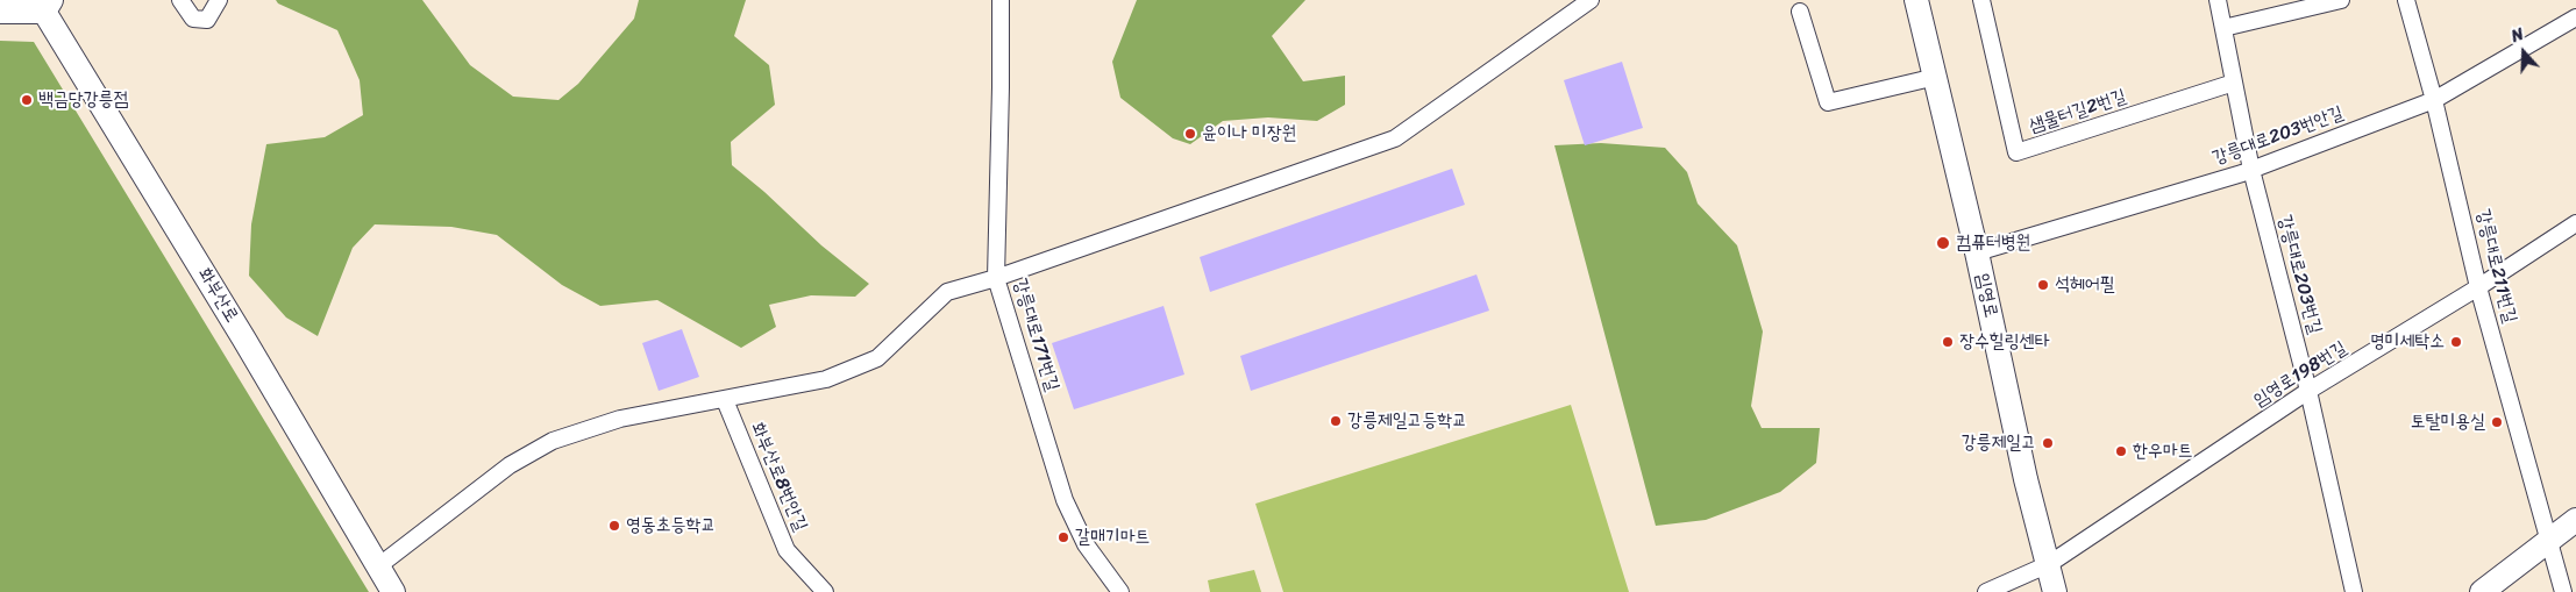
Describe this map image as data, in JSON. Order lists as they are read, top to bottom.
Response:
{
  "streets": {
    "street": [
      "샘물터길2번길",
      "강릉대로203번안길",
      "강릉대로211번길",
      "강릉대로203번길",
      "화부산로",
      "임영로",
      "강릉대로171번길",
      "임영로198번길",
      "화부산로8번안길"
    ]
  },
  "crossings": [
    ["샘물터길2번길", "강릉대로203번길"],
    ["강릉대로203번안길", "강릉대로211번길"],
    ["강릉대로203번안길", "강릉대로203번길"],
    ["강릉대로203번안길", "임영로"],
    ["강릉대로211번길", "임영로198번길"],
    ["강릉대로203번길", "임영로198번길"],
    ["임영로", "임영로198번길"]
  ],
  "places": [
    "백금당강릉점",
    "윤이나 미장원",
    "컴퓨터병원",
    "석헤어필",
    "장수힐링센타",
    "명미세탁소",
    "강릉제일고등학교",
    "토탈미용실",
    "강릉제일고",
    "한우마트",
    "영동초등학교",
    "갈매기마트"
  ],
  "north": "top"
}
